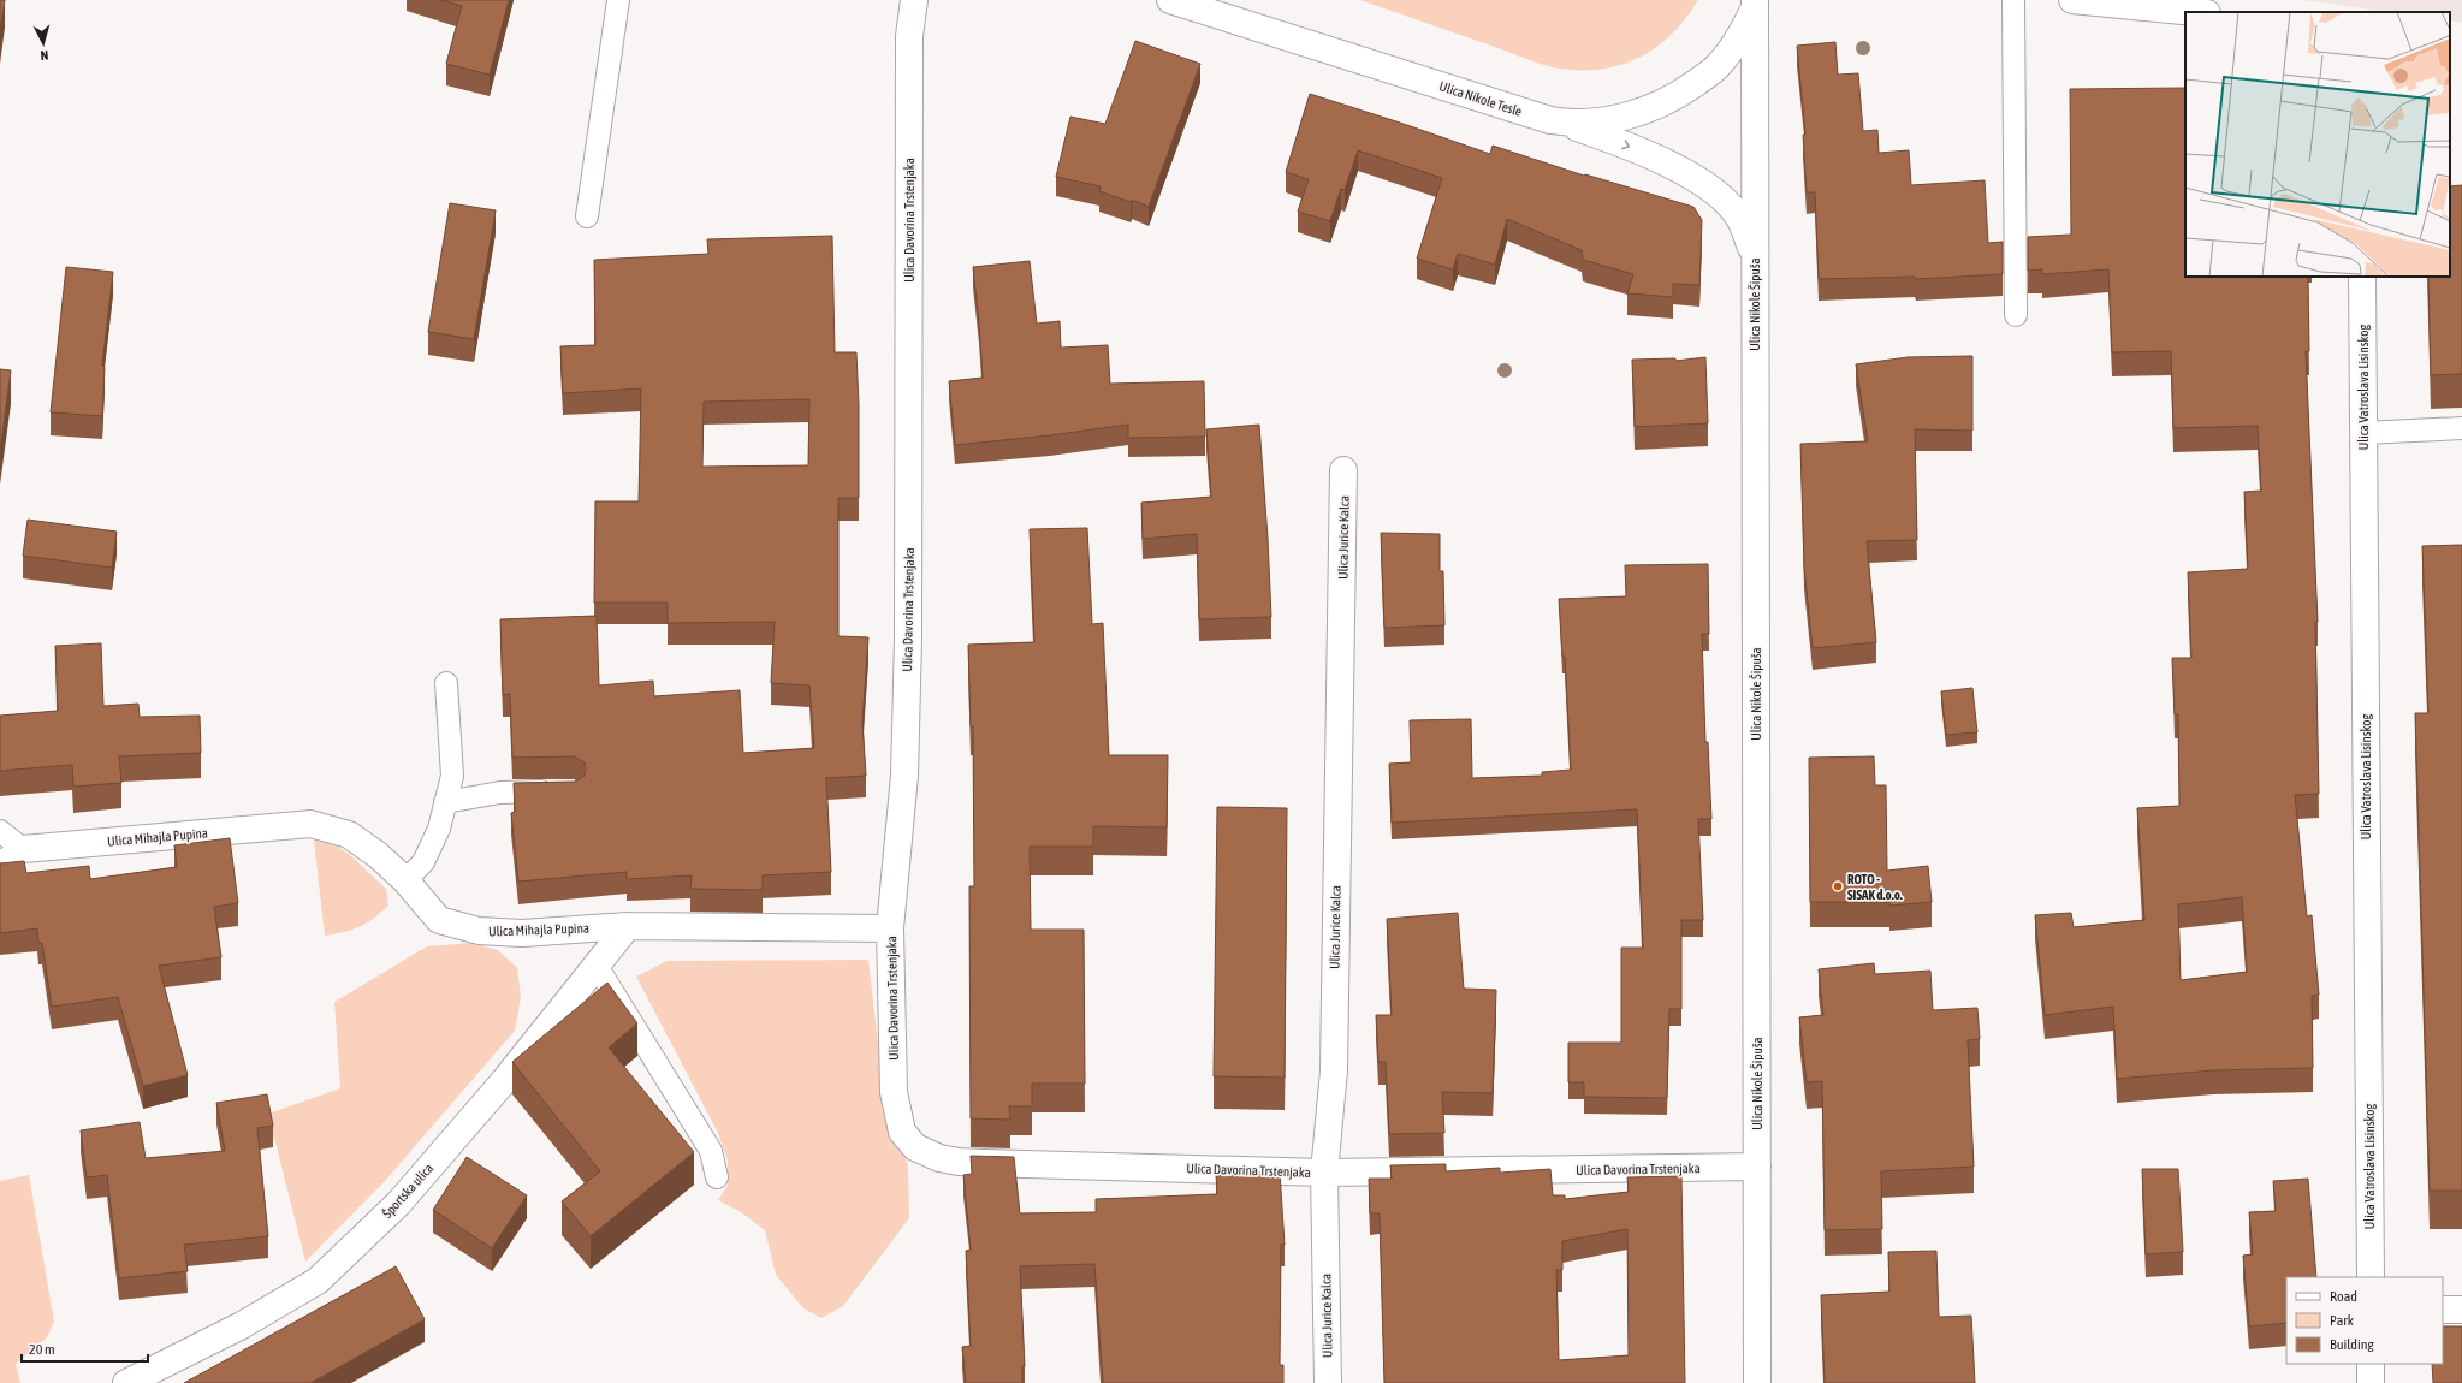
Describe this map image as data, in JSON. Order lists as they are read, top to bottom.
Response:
{
  "streets": {
    "street": [
      "Ulica Nikole Tesle",
      "Ulica Davorina Trstenjaka",
      "Ulica Nikole Šipuša",
      "Ulica Vatroslava Lisinskog",
      "Ulica Jurice Kalca",
      "Ulica Mihajla Pupina",
      "Športska ulica"
    ]
  },
  "crossings": [
    ["Ulica Nikole Tesle", "Ulica Nikole Šipuša"],
    ["Ulica Davorina Trstenjaka", "Ulica Nikole Šipuša"],
    ["Ulica Davorina Trstenjaka", "Ulica Jurice Kalca"],
    ["Ulica Davorina Trstenjaka", "Ulica Mihajla Pupina"],
    ["Ulica Mihajla Pupina", "Športska ulica"]
  ],
  "places": ["ROTO - SISAK d.o.o."],
  "legend": ["Road", "Park", "Building"],
  "scale_bar": "20 m",
  "north": "bottom"
}
